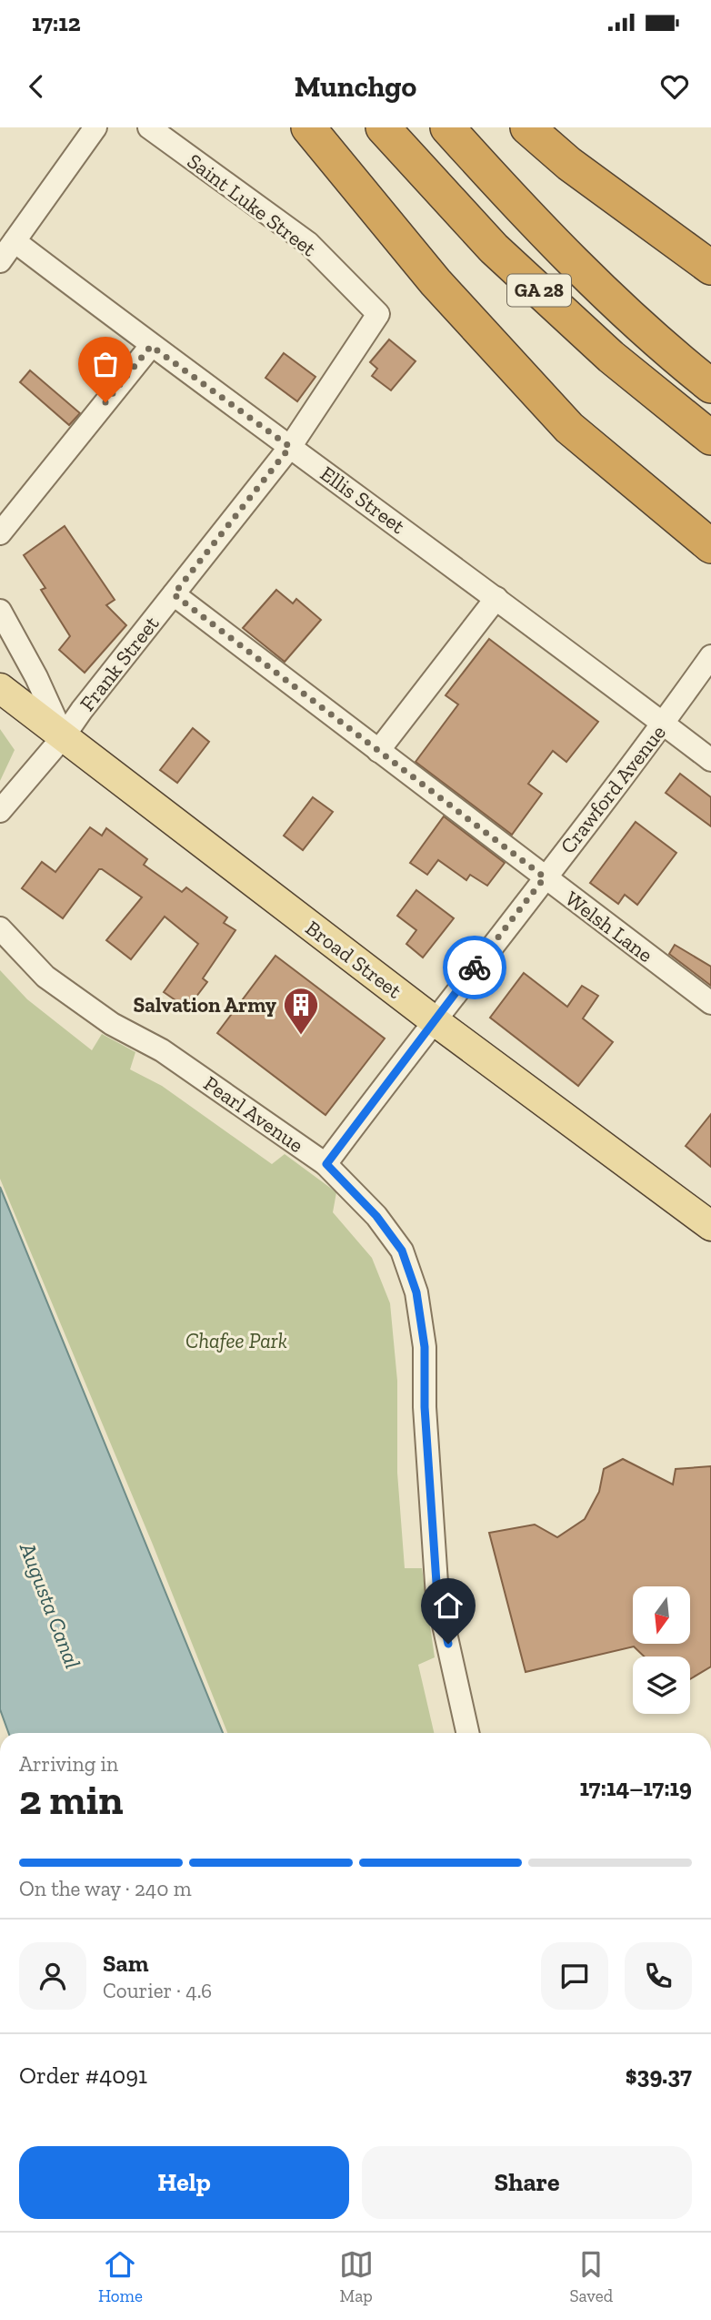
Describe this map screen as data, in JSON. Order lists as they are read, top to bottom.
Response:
{
  "streets": {
    "highway": ["GA 28"],
    "main road": ["Broad Street"],
    "street": [
      "Saint Luke Street",
      "Ellis Street",
      "Frank Street",
      "Crawford Avenue",
      "Welsh Lane",
      "Pearl Avenue"
    ]
  },
  "crossings": [
    ["Saint Luke Street", "Frank Street"],
    ["Ellis Street", "Frank Street"],
    ["Ellis Street", "Crawford Avenue"],
    ["Frank Street", "Welsh Lane"],
    ["Frank Street", "Broad Street"],
    ["Crawford Avenue", "Welsh Lane"],
    ["Crawford Avenue", "Broad Street"],
    ["Crawford Avenue", "Pearl Avenue"]
  ],
  "water": ["Augusta Canal"],
  "parks": ["Chafee Park"],
  "places": {
    "building": ["Salvation Army"]
  },
  "north": "bottom",
  "page": {
    "status": "17:12",
    "header": "Munchgo",
    "heading": ["2 min", "Arriving in", "17:14–17:19"],
    "panel": [
      "Sam",
      "Courier · 4.6",
      "Order #4091",
      "$39.37"
    ],
    "bar": "On the way · 240 m",
    "buttons": ["Help", "Share"],
    "tabs": ["Home", "Map", "Saved"]
  }
}
